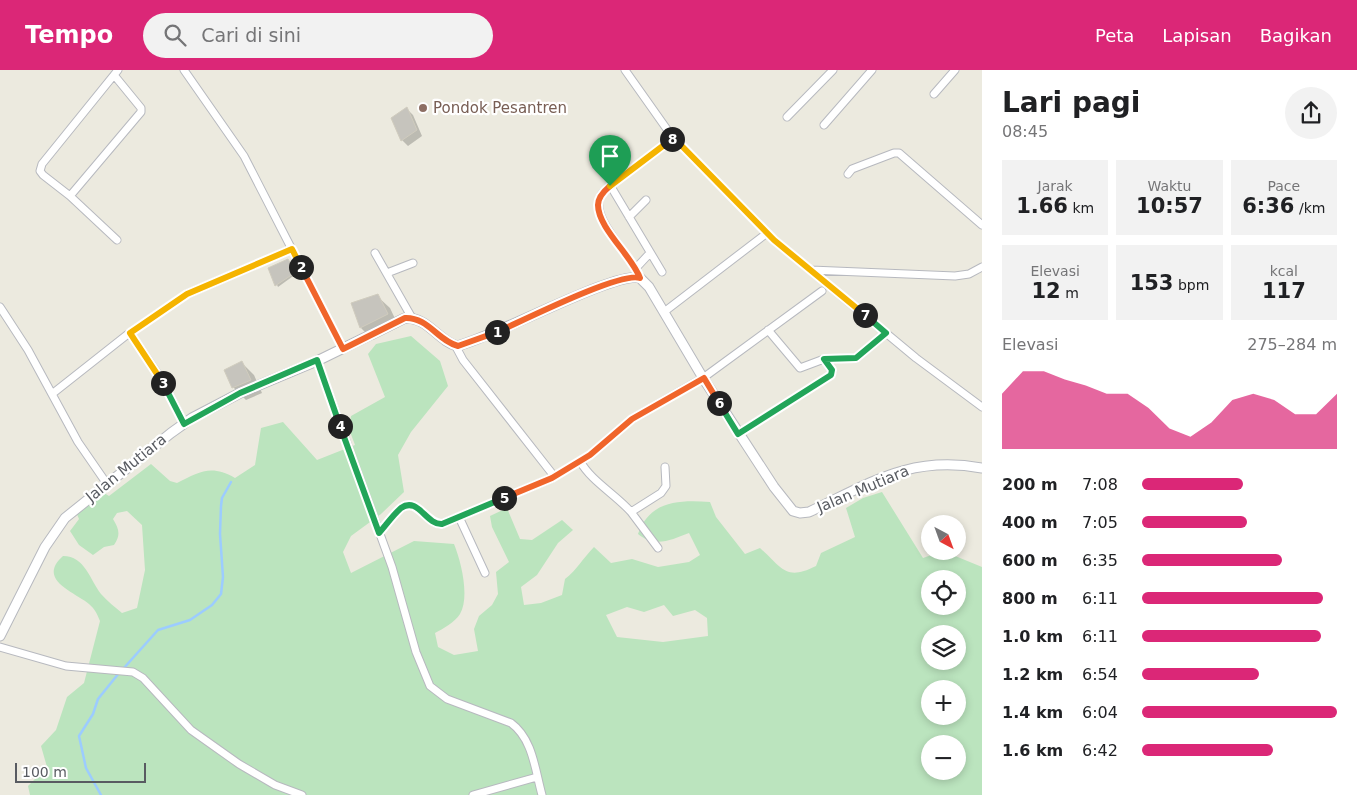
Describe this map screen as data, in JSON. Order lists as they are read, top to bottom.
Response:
{
  "streets": {
    "street": ["Jalan Mutiara"]
  },
  "places": ["Pondok Pesantren"],
  "scale_bar": "100 m",
  "north": "bottom right",
  "page": {
    "header": "Tempo",
    "search": "Cari di sini",
    "nav": ["Peta", "Lapisan", "Bagikan"],
    "heading": ["Lari pagi", "08:45"],
    "pins": [
      "8",
      "2",
      "7",
      "1",
      "3",
      "6",
      "4",
      "5"
    ],
    "stats": [
      ["Jarak", "1.66 km"],
      ["Waktu", "10:57"],
      ["Pace", "6:36 /km"],
      ["Elevasi", "12 m"],
      ["153 bpm"],
      ["kcal", "117"]
    ],
    "chart": ["Elevasi", "275–284 m"],
    "list": [
      {
        "name": "200 m",
        "note": "7:08"
      },
      {
        "name": "400 m",
        "note": "7:05"
      },
      {
        "name": "600 m",
        "note": "6:35"
      },
      {
        "name": "800 m",
        "note": "6:11"
      },
      {
        "name": "1.0 km",
        "note": "6:11"
      },
      {
        "name": "1.2 km",
        "note": "6:54"
      },
      {
        "name": "1.4 km",
        "note": "6:04"
      },
      {
        "name": "1.6 km",
        "note": "6:42"
      }
    ],
    "map_buttons": ["+", "−"],
    "scale": "100 m"
  }
}
